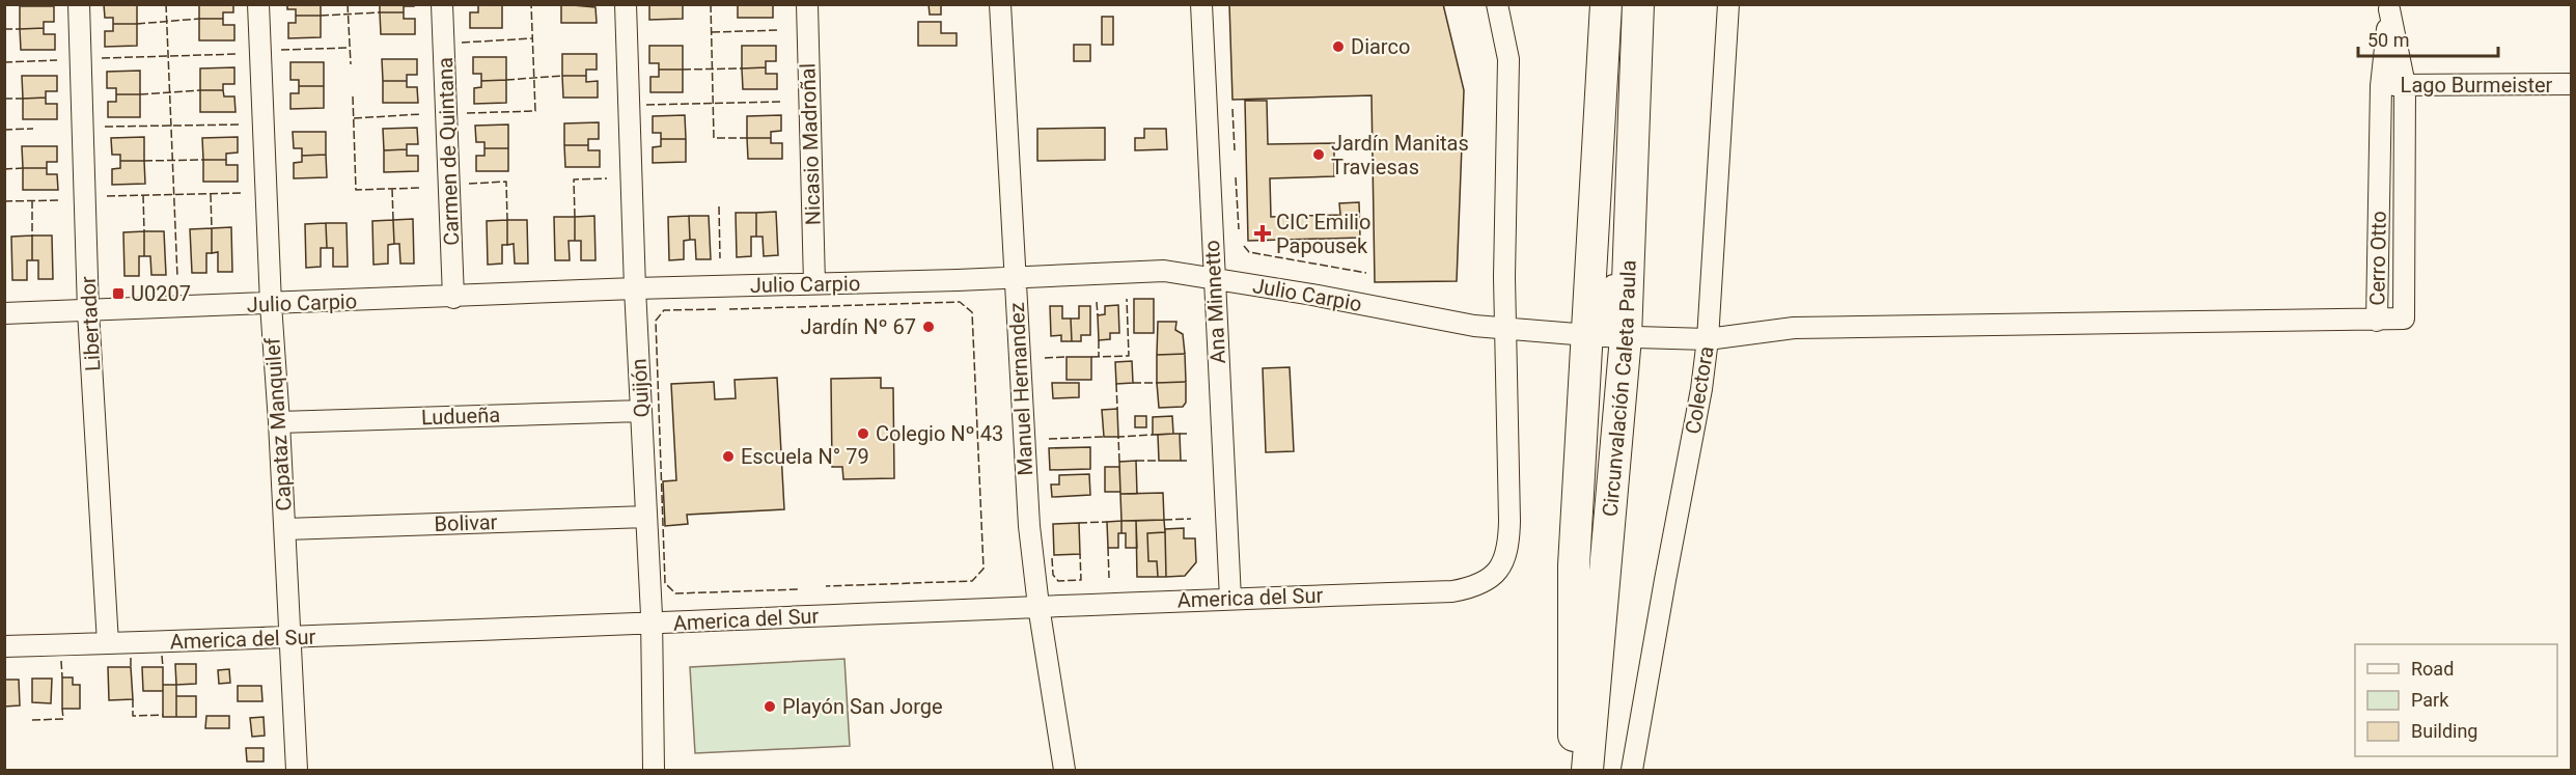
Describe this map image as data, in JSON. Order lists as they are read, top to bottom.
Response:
{
  "streets": {
    "highway": ["Circunvalación Caleta Paula"],
    "street": [
      "Lago Burmeister",
      "Nicasio Madroñal",
      "Carmen de Quintana",
      "Cerro Otto",
      "Julio Carpio",
      "Ana Minnetto",
      "Libertador",
      "Quijón",
      "Manuel Hernandez",
      "Colectora",
      "Ludueña",
      "Capataz Manquilef",
      "Bolivar",
      "America del Sur"
    ]
  },
  "crossings": [
    ["Lago Burmeister", "Cerro Otto"],
    ["Nicasio Madroñal", "Julio Carpio"],
    ["Carmen de Quintana", "Julio Carpio"],
    ["Cerro Otto", "Julio Carpio"],
    ["Julio Carpio", "Ana Minnetto"],
    ["Julio Carpio", "Libertador"],
    ["Julio Carpio", "Quijón"],
    ["Julio Carpio", "Circunvalación Caleta Paula"],
    ["Julio Carpio", "Manuel Hernandez"],
    ["Julio Carpio", "Colectora"],
    ["Julio Carpio", "Capataz Manquilef"],
    ["Julio Carpio", "America del Sur"],
    ["Ana Minnetto", "America del Sur"],
    ["Libertador", "America del Sur"],
    ["Quijón", "Ludueña"],
    ["Quijón", "Bolivar"],
    ["Quijón", "America del Sur"],
    ["Manuel Hernandez", "America del Sur"],
    ["Ludueña", "Capataz Manquilef"],
    ["Capataz Manquilef", "Bolivar"],
    ["Capataz Manquilef", "America del Sur"]
  ],
  "places": {
    "other": [
      "Diarco",
      "Jardín Manitas Traviesas",
      "Jardín Nº 67",
      "Colegio Nº 43",
      "Escuela N° 79",
      "Playón San Jorge"
    ],
    "health": ["CIC Emilio Papousek"],
    "transit": ["U0207"]
  },
  "legend": ["Road", "Park", "Building"],
  "scale_bar": "50 m"
}
